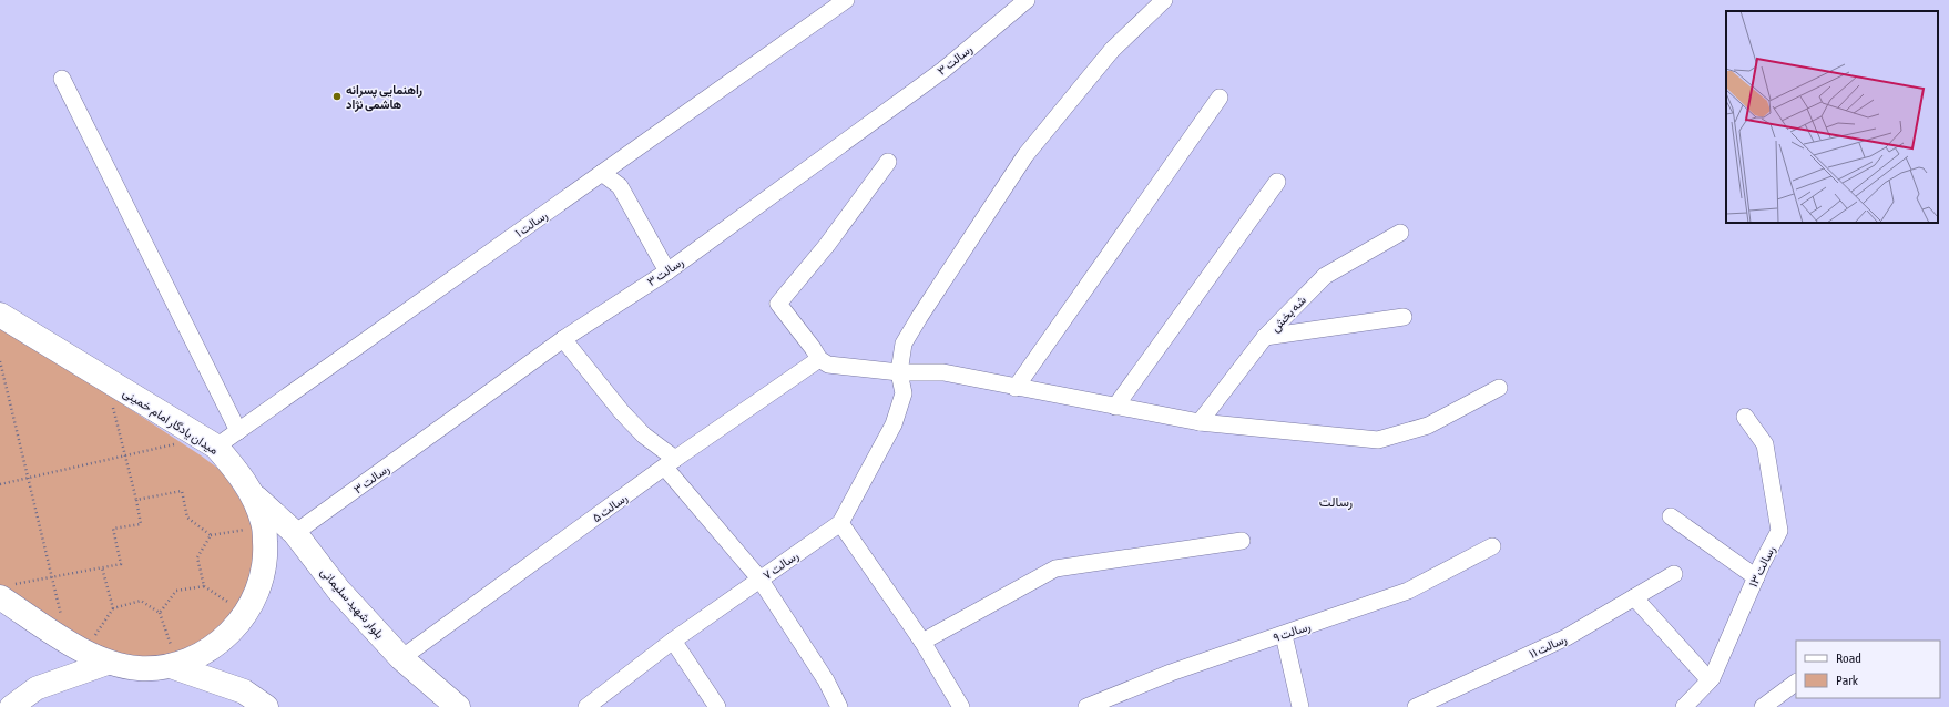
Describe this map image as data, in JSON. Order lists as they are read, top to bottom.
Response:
{
  "streets": {
    "main road": ["میدان یادگار امام خمینی", "بلوار شهید سلیمانی"],
    "street": [
      "رسالت ۳",
      "رسالت ۱",
      "شه بخش",
      "رسالت ۵",
      "رسالت ۷",
      "رسالت ۱۳",
      "رسالت ۹",
      "رسالت ۱۱"
    ]
  },
  "crossings": [
    ["رسالت ۳", "بلوار شهید سلیمانی"],
    ["رسالت ۱", "میدان یادگار امام خمینی"],
    ["میدان یادگار امام خمینی", "بلوار شهید سلیمانی"],
    ["رسالت ۵", "بلوار شهید سلیمانی"]
  ],
  "districts": ["رسالت"],
  "places": ["راهنمایی پسرانه هاشمی نژاد"],
  "legend": ["Road", "Park"]
}
